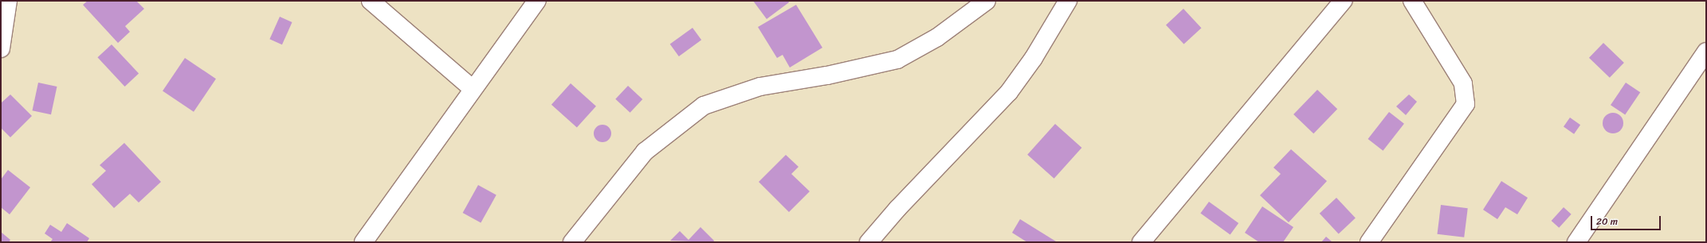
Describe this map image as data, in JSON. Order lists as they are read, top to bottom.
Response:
{
  "scale_bar": "20 m"
}
